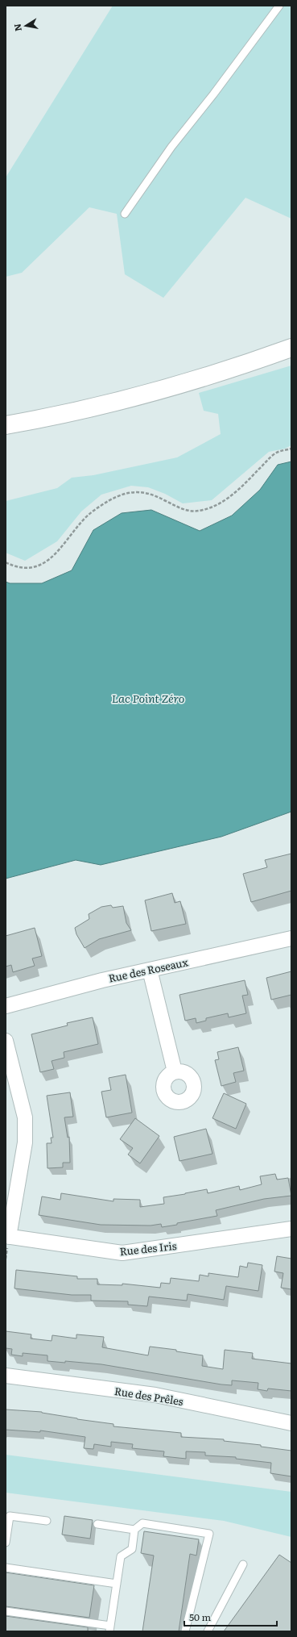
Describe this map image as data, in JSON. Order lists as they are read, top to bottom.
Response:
{
  "streets": {
    "street": ["Rue des Roseaux", "Rue des Iris", "Rue des Prêles"]
  },
  "water": ["Lac Point Zéro"],
  "scale_bar": "50 m",
  "north": "left"
}
